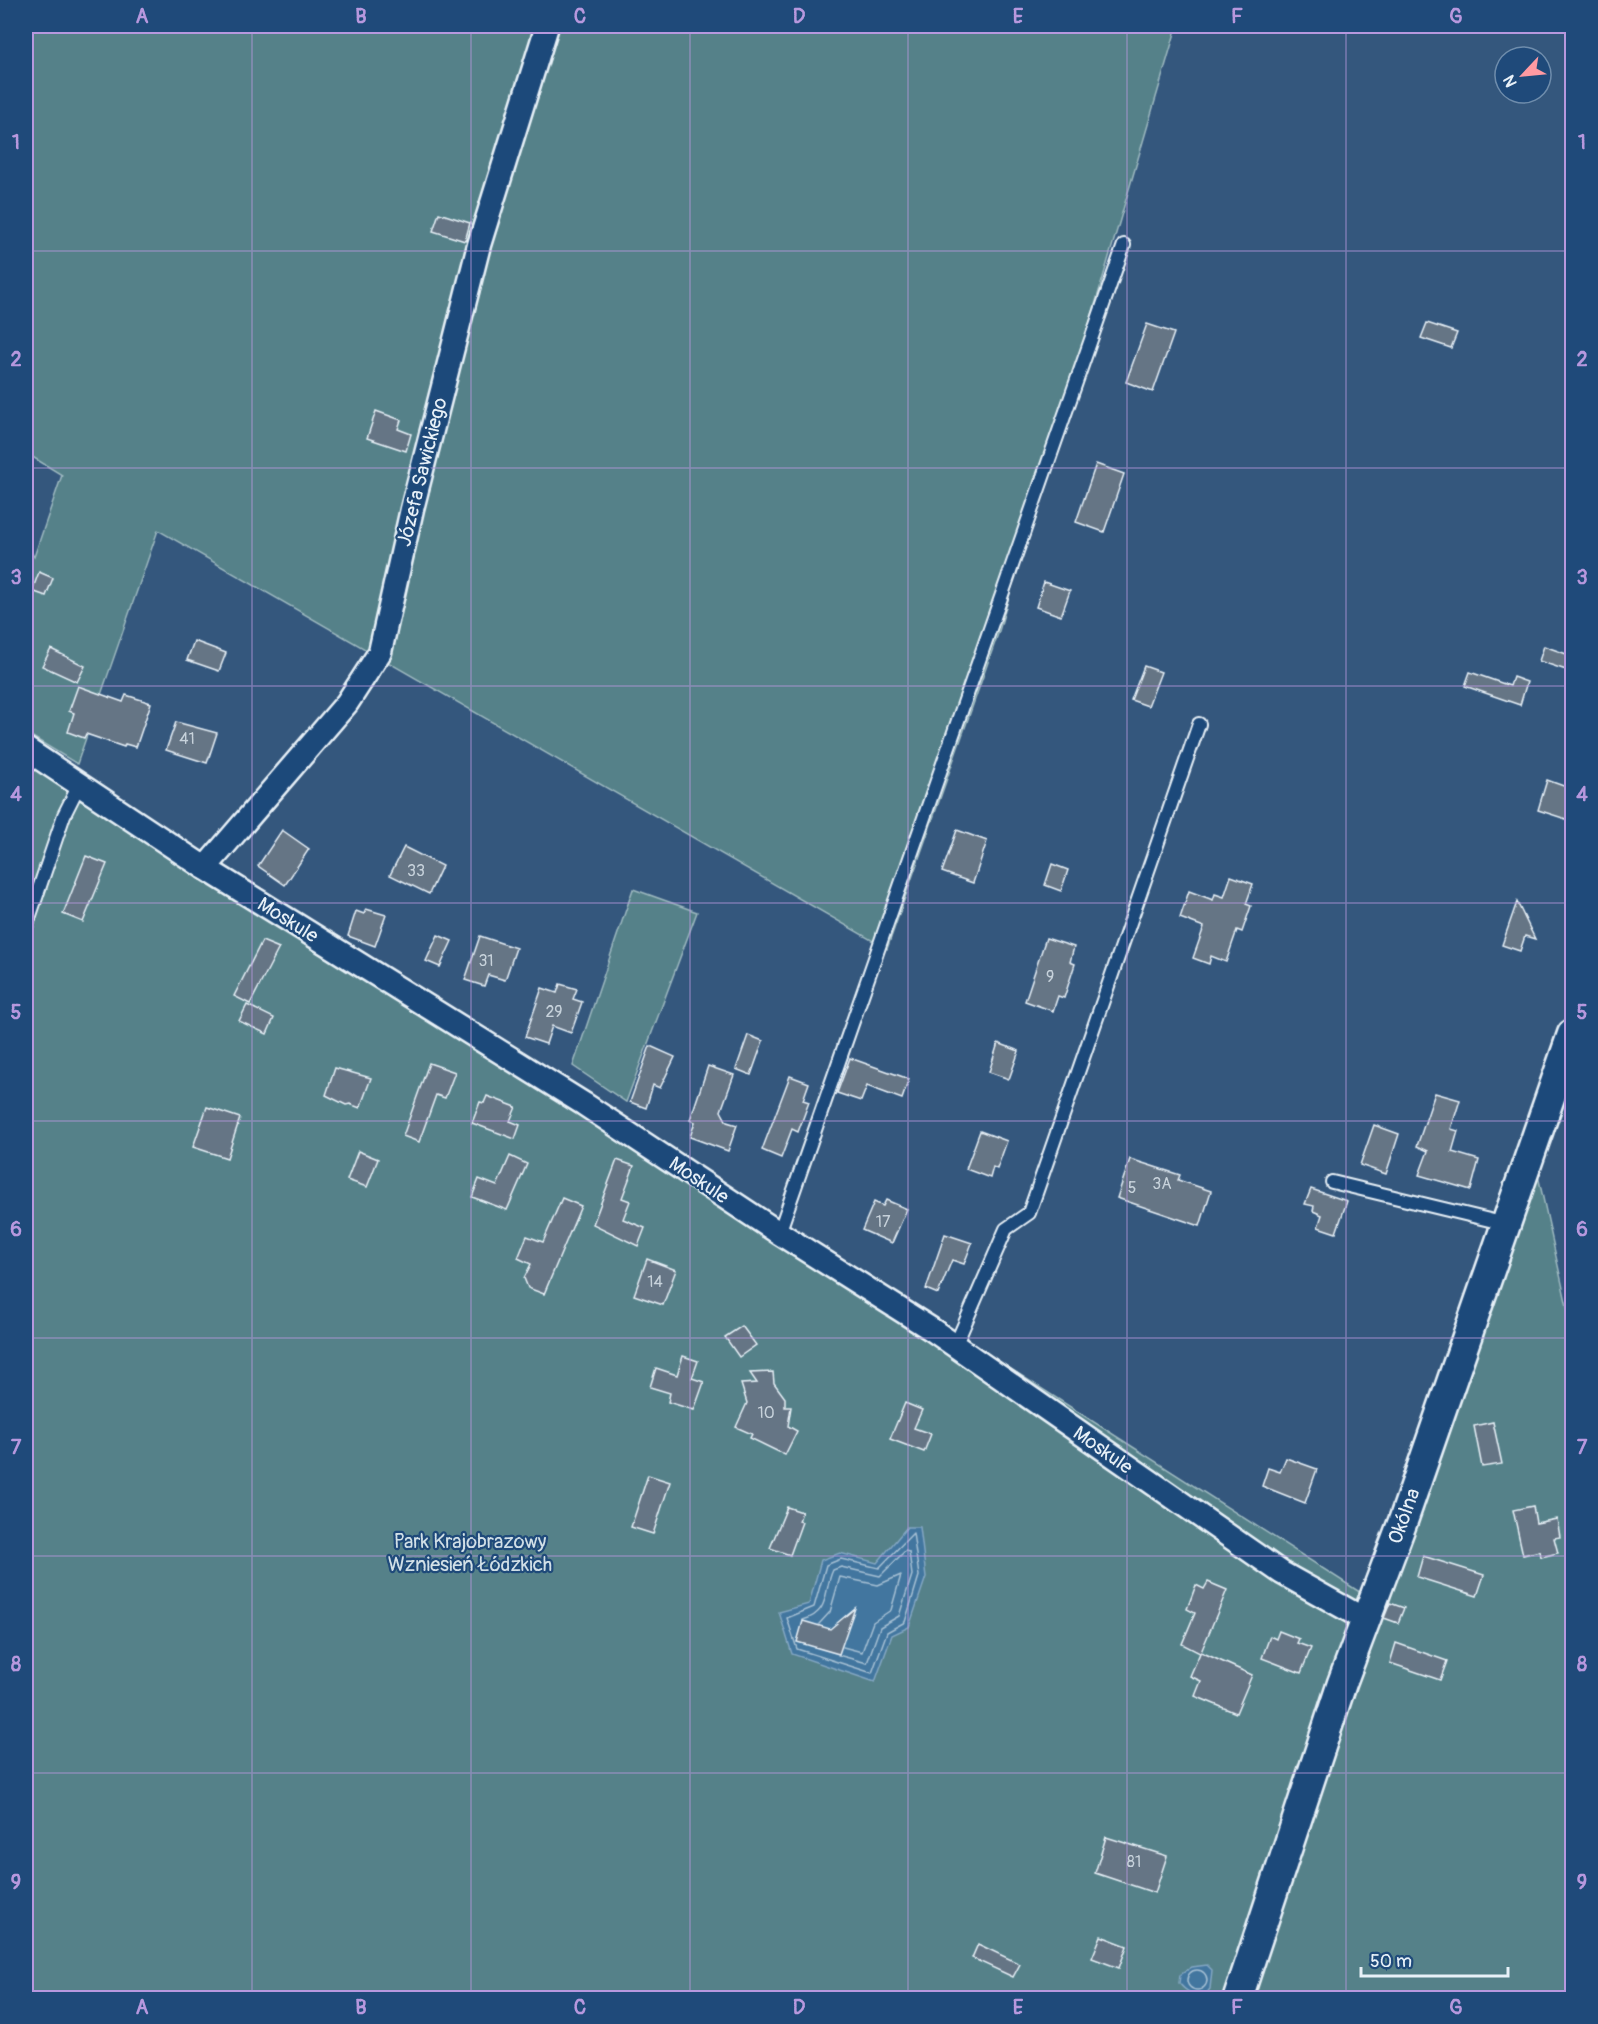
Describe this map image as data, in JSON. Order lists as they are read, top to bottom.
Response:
{
  "streets": {
    "street": ["Józefa Sawickiego", "Moskule", "Okólna"]
  },
  "crossings": [
    ["Józefa Sawickiego", "Moskule"],
    ["Moskule", "Okólna"]
  ],
  "parks": ["Park Krajobrazowy Wzniesień Łódzkich"],
  "house_numbers": [
    "41",
    "33",
    "31",
    "9",
    "29",
    "3A",
    "5",
    "17",
    "14",
    "10",
    "81"
  ],
  "scale_bar": "50 m",
  "north": "bottom left",
  "grid": {
    "columns": [
      "A",
      "B",
      "C",
      "D",
      "E",
      "F",
      "G"
    ],
    "rows": [
      "1",
      "2",
      "3",
      "4",
      "5",
      "6",
      "7",
      "8",
      "9"
    ]
  }
}
